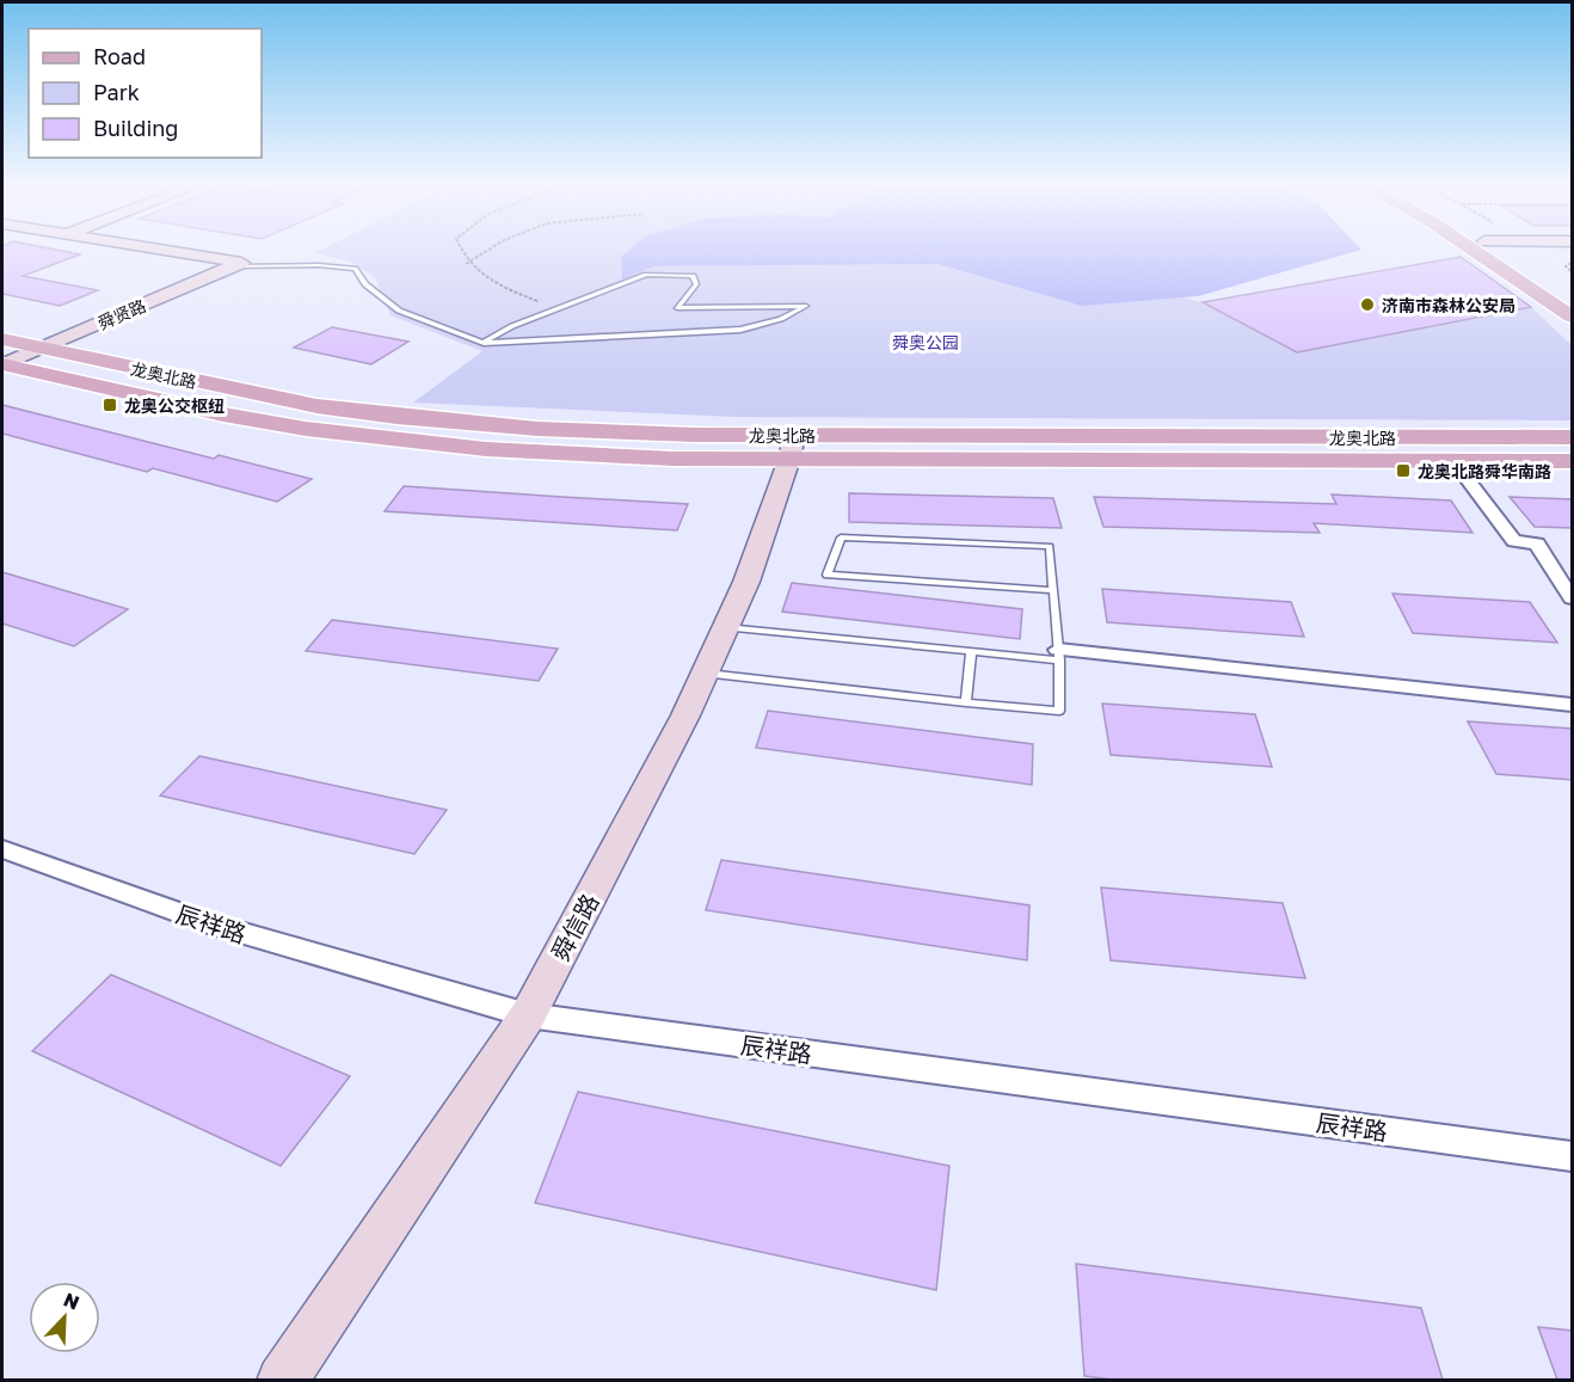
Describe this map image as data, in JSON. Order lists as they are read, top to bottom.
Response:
{
  "streets": {
    "main road": ["龙奥北路"],
    "street": ["舜贤路", "辰祥路", "舜信路"]
  },
  "crossings": [
    ["舜贤路", "龙奥北路"],
    ["龙奥北路", "舜信路"],
    ["辰祥路", "舜信路"]
  ],
  "parks": ["舜奥公园"],
  "places": {
    "other": ["济南市森林公安局"],
    "transit": ["龙奥公交枢纽", "龙奥北路舜华南路"]
  },
  "legend": ["Road", "Park", "Building"],
  "north": "top right"
}
